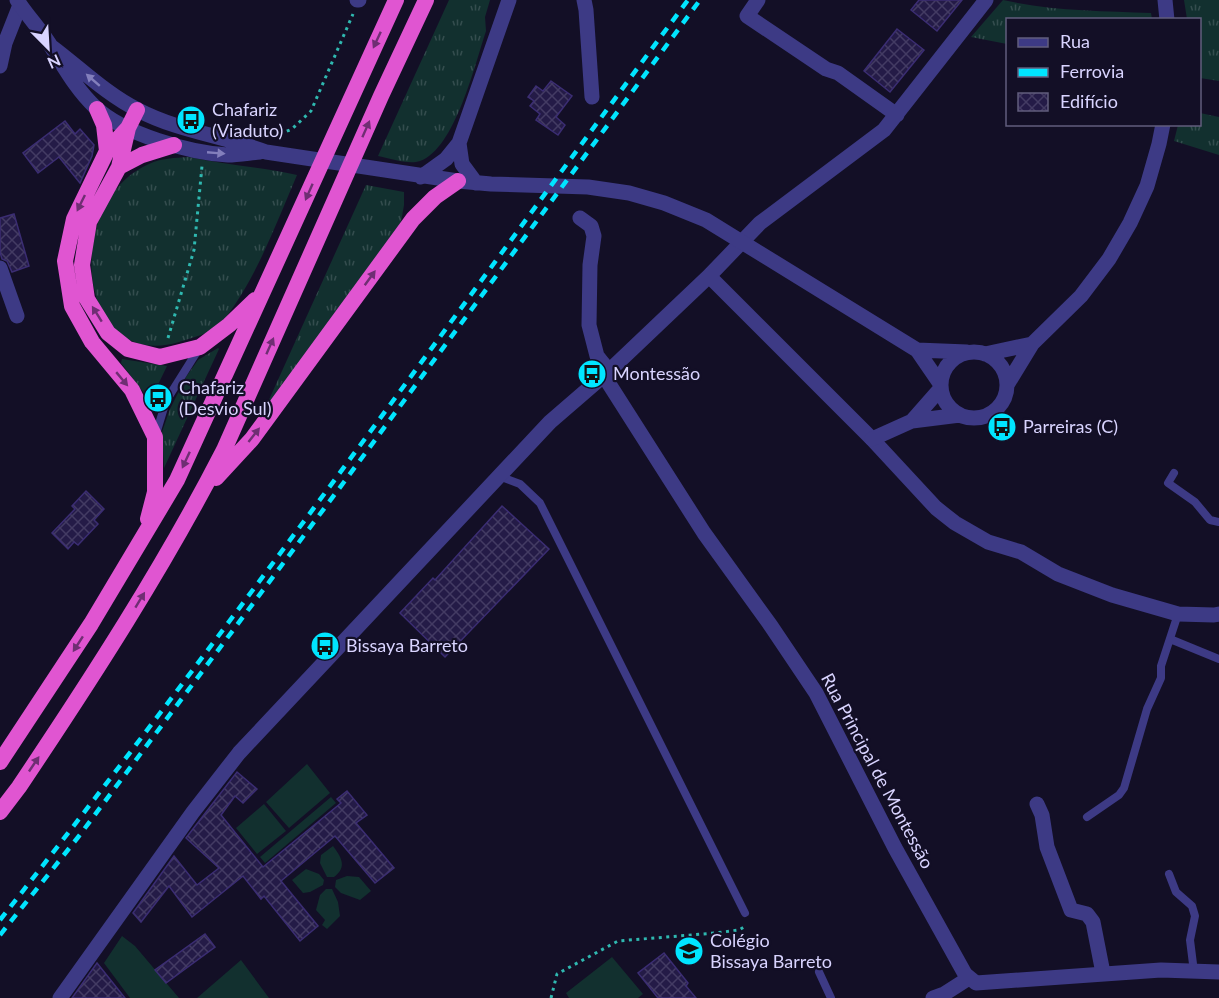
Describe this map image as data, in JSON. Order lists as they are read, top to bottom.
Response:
{
  "streets": {
    "street": ["Rua Principal de Montessão"]
  },
  "places": {
    "bus stop": [
      "Chafariz (Viaduto)",
      "Montessão",
      "Chafariz (Desvio Sul)",
      "Parreiras (C)",
      "Bissaya Barreto"
    ],
    "school or university": ["Colégio Bissaya Barreto"]
  },
  "legend": ["Rua", "Ferrovia", "Edifício"],
  "north": "bottom right"
}
